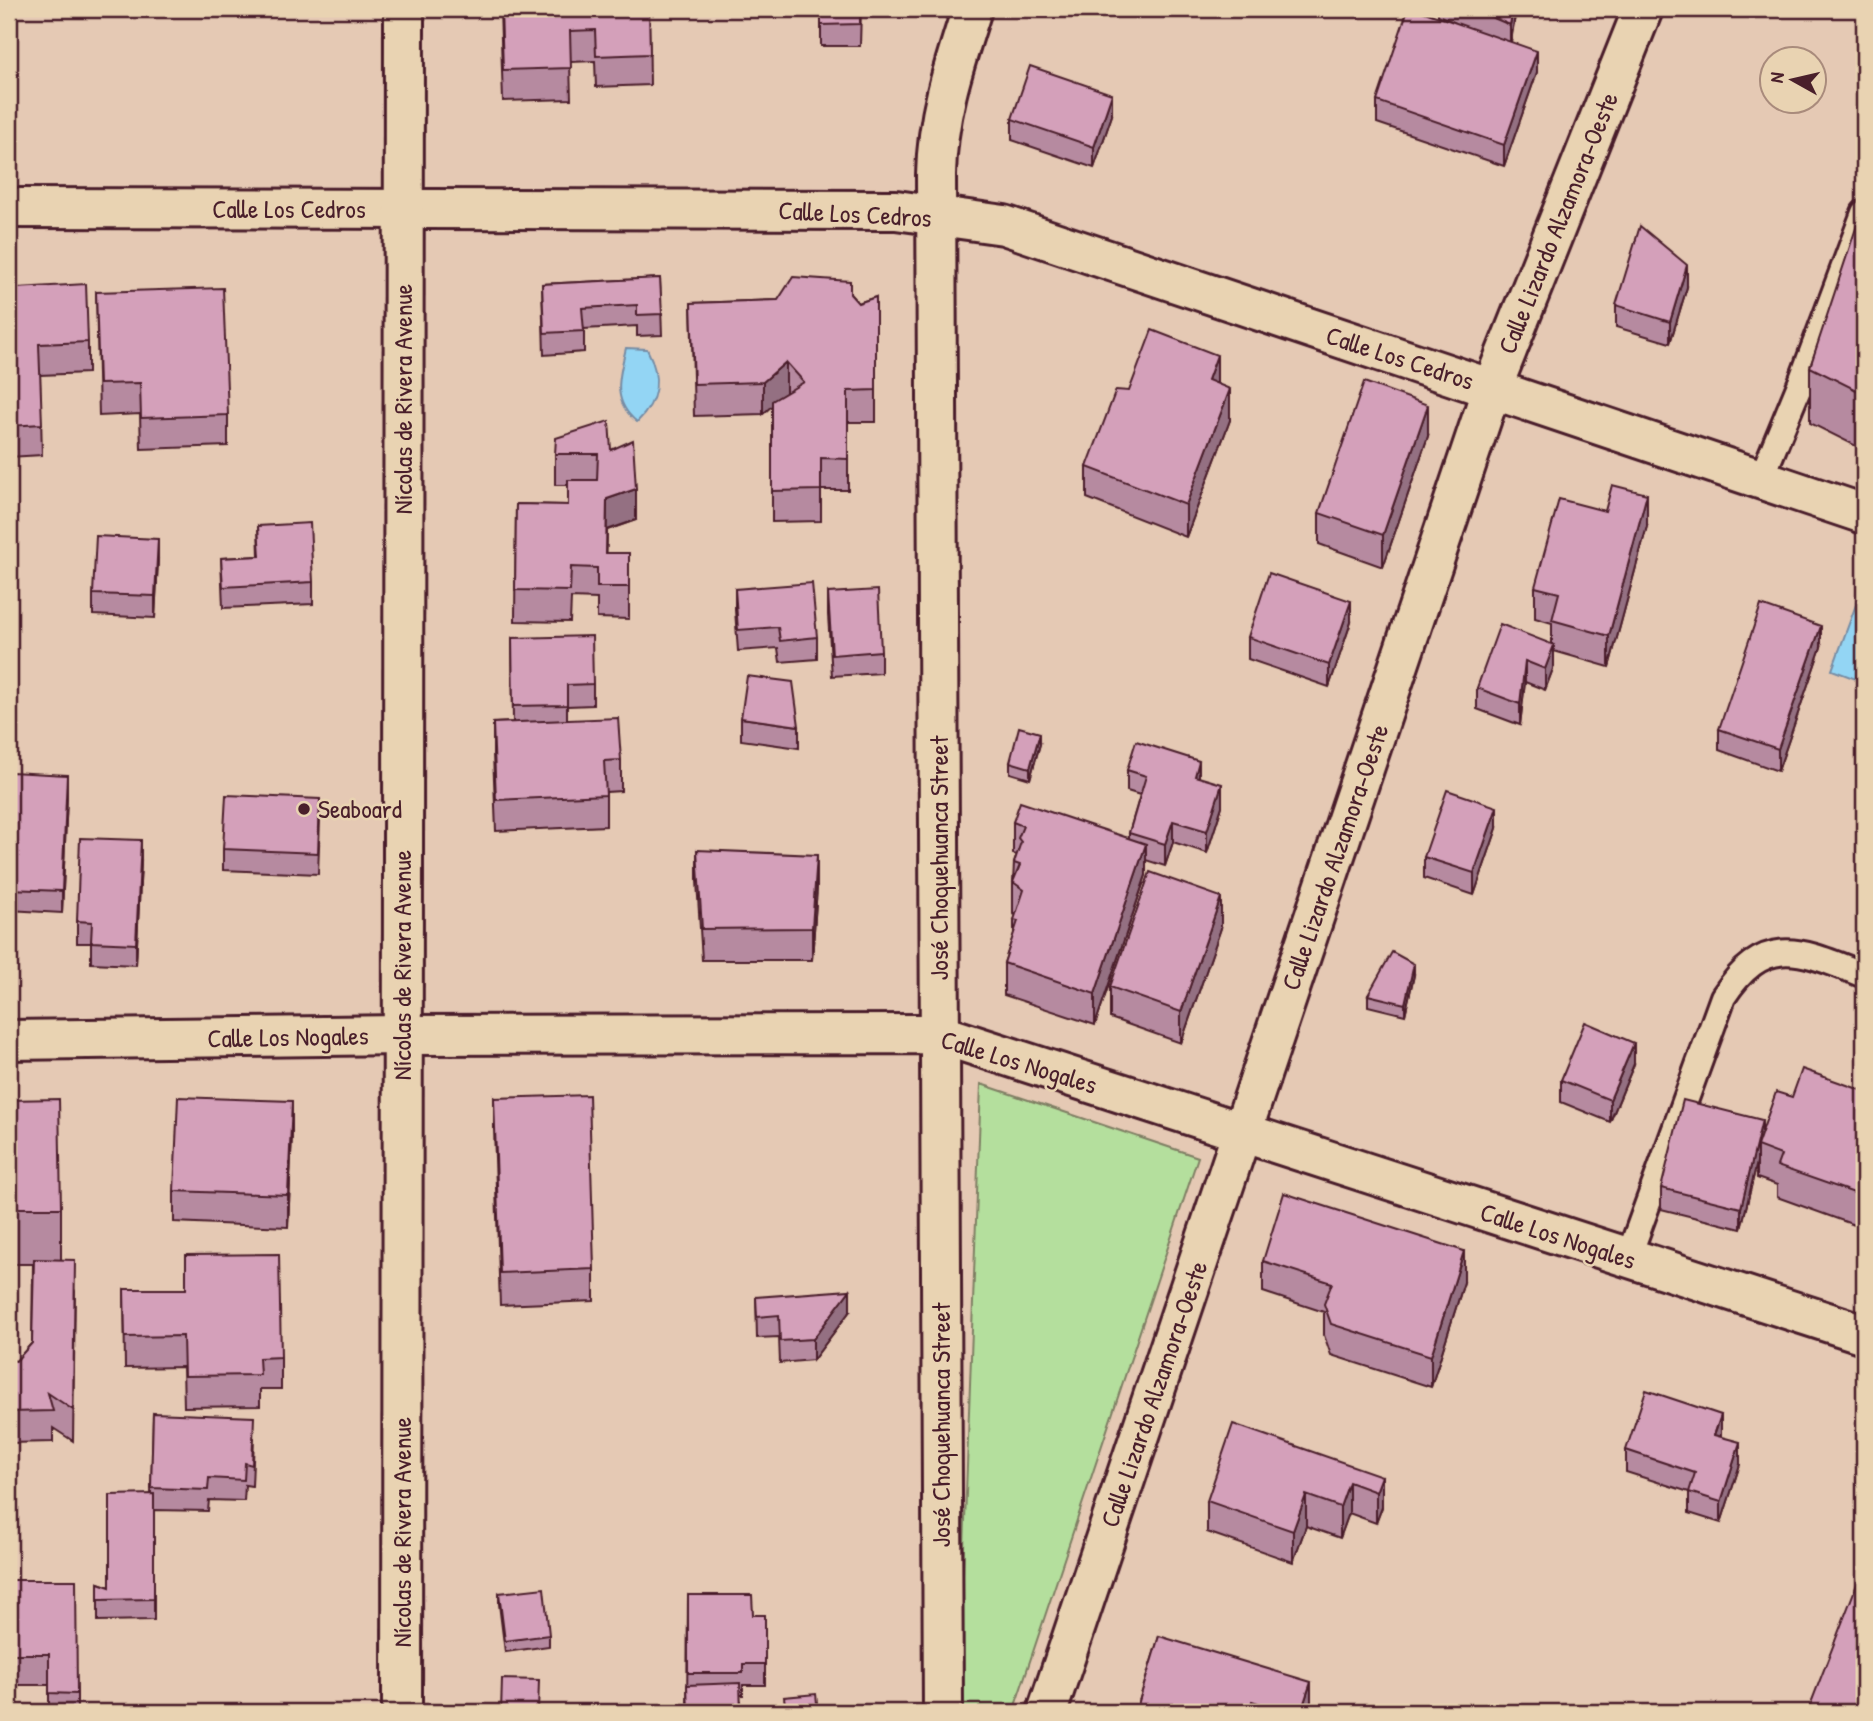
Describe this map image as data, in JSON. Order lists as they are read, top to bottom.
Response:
{
  "streets": {
    "street": [
      "Calle Los Cedros",
      "Calle Lizardo Alzamora-Oeste",
      "Nícolas de Rivera Avenue",
      "José Choquehuanca Street",
      "Calle Los Nogales"
    ]
  },
  "crossings": [
    ["Calle Los Cedros", "Calle Lizardo Alzamora-Oeste"],
    ["Calle Los Cedros", "Nícolas de Rivera Avenue"],
    ["Calle Los Cedros", "José Choquehuanca Street"],
    ["Calle Lizardo Alzamora-Oeste", "Calle Los Nogales"],
    ["Nícolas de Rivera Avenue", "Calle Los Nogales"],
    ["José Choquehuanca Street", "Calle Los Nogales"]
  ],
  "places": ["Seaboard"],
  "north": "left"
}
